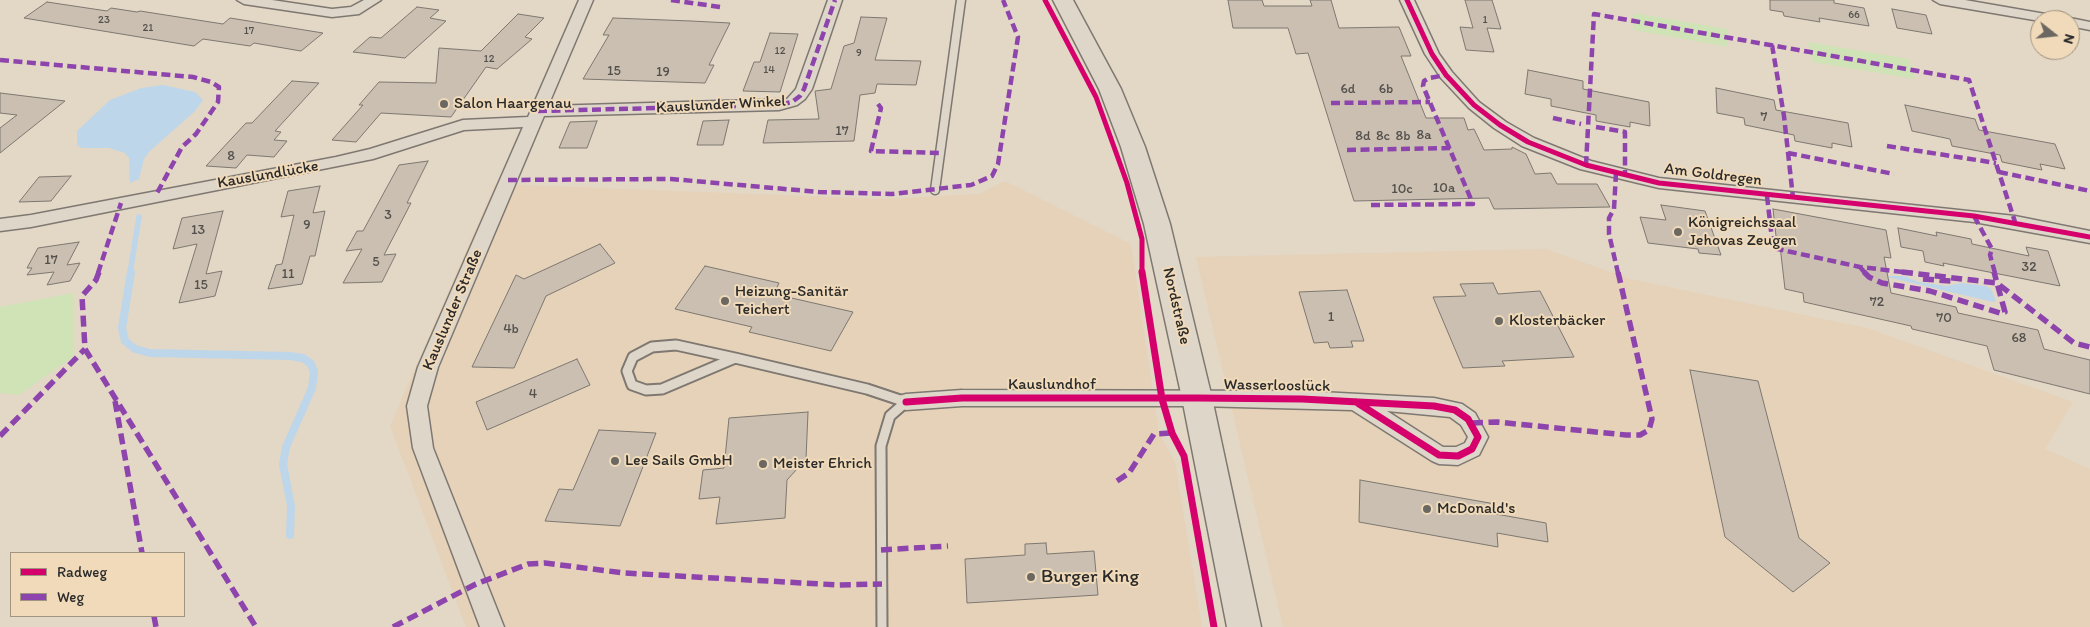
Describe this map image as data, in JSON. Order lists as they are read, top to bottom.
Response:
{
  "streets": {
    "main road": ["Nordstraße"],
    "street": [
      "Kauslunder Winkel",
      "Kauslundlücke",
      "Am Goldregen",
      "Kauslunder Straße",
      "Kauslundhof",
      "Wasserlooslück"
    ]
  },
  "crossings": [
    ["Kauslunder Winkel", "Kauslundlücke"],
    ["Kauslunder Winkel", "Kauslunder Straße"],
    ["Kauslundlücke", "Kauslunder Straße"],
    ["Nordstraße", "Kauslundhof"],
    ["Nordstraße", "Wasserlooslück"],
    ["Kauslundhof", "Wasserlooslück"]
  ],
  "places": [
    "Salon Haargenau",
    "Königreichssaal Jehovas Zeugen",
    "Heizung-Sanitär Teichert",
    "Klosterbäcker",
    "Lee Sails GmbH",
    "Meister Ehrich",
    "McDonald's",
    "Burger King"
  ],
  "house_numbers": [
    "66",
    "23",
    "1",
    "21",
    "17",
    "12",
    "9",
    "12",
    "14",
    "15",
    "19",
    "6d",
    "6b",
    "7",
    "17",
    "8a",
    "8d",
    "8c",
    "8b",
    "8",
    "10a",
    "10c",
    "3",
    "9",
    "13",
    "17",
    "5",
    "32",
    "11",
    "15",
    "72",
    "1",
    "70",
    "4b",
    "68",
    "4"
  ],
  "legend": ["Radweg", "Weg"],
  "north": "right"
}
